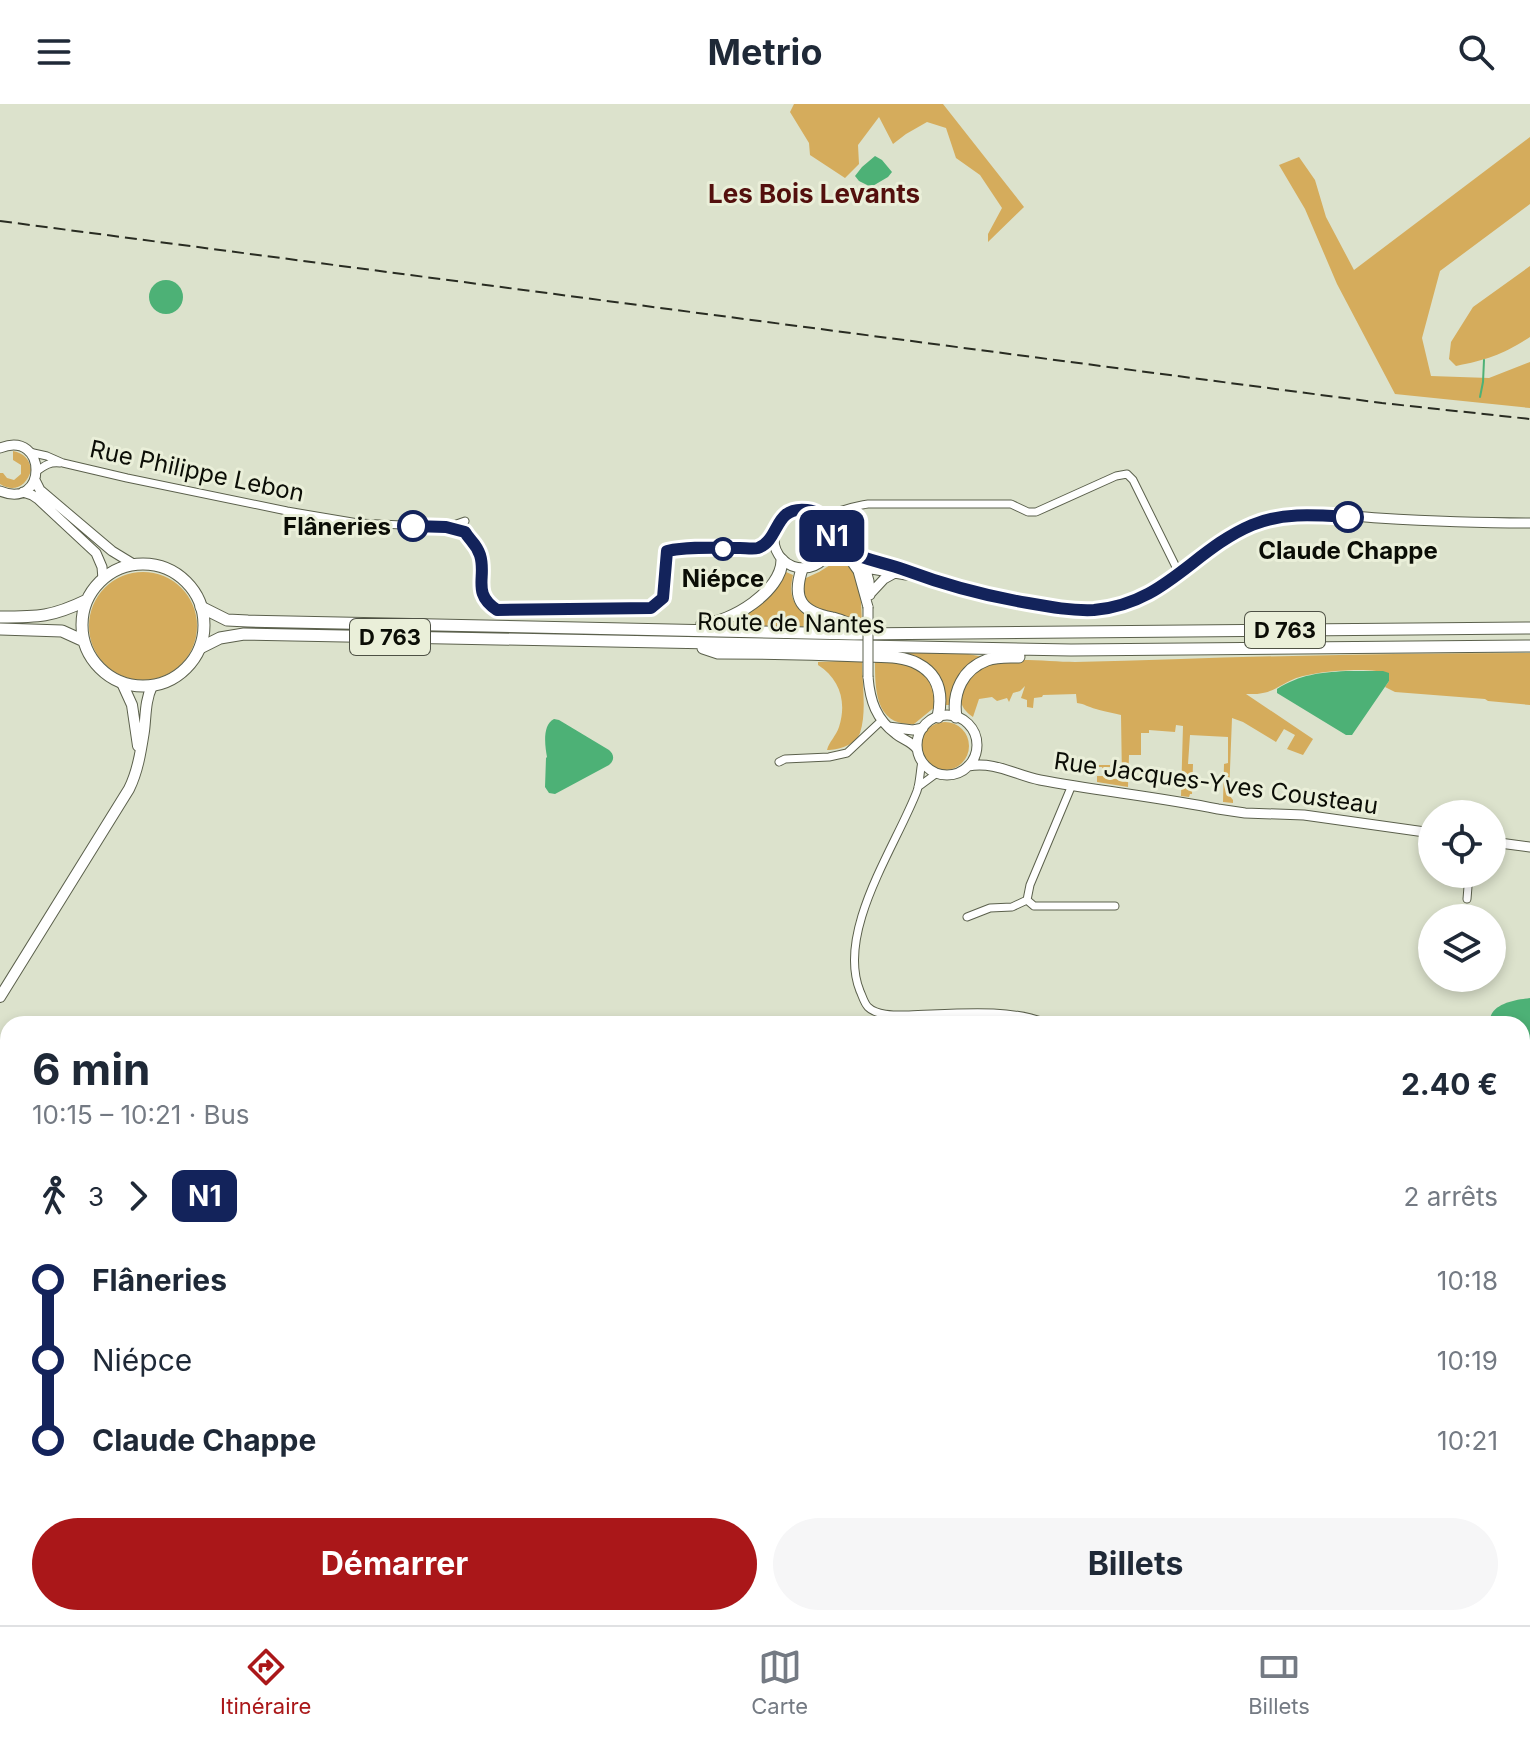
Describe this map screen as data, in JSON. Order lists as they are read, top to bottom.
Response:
{
  "streets": {
    "main road": ["Route de Nantes", "D 763"],
    "street": ["Rue Philippe Lebon", "Rue Jacques-Yves Cousteau"]
  },
  "districts": ["Les Bois Levants"],
  "places": ["Claude Chappe", "Flâneries", "Niépce"],
  "lines": ["bus line N1"],
  "page": {
    "header": "Metrio",
    "on_map": "N1",
    "heading": ["6 min", "10:15 – 10:21 · Bus", "2.40 €"],
    "legs": ["3", "N1", "2 arrêts"],
    "list": [
      {
        "name": "Flâneries",
        "value": "10:18"
      },
      {
        "name": "Niépce",
        "value": "10:19"
      },
      {
        "name": "Claude Chappe",
        "value": "10:21"
      }
    ],
    "buttons": ["Démarrer", "Billets"],
    "tabs": ["Itinéraire", "Carte", "Billets"]
  }
}
